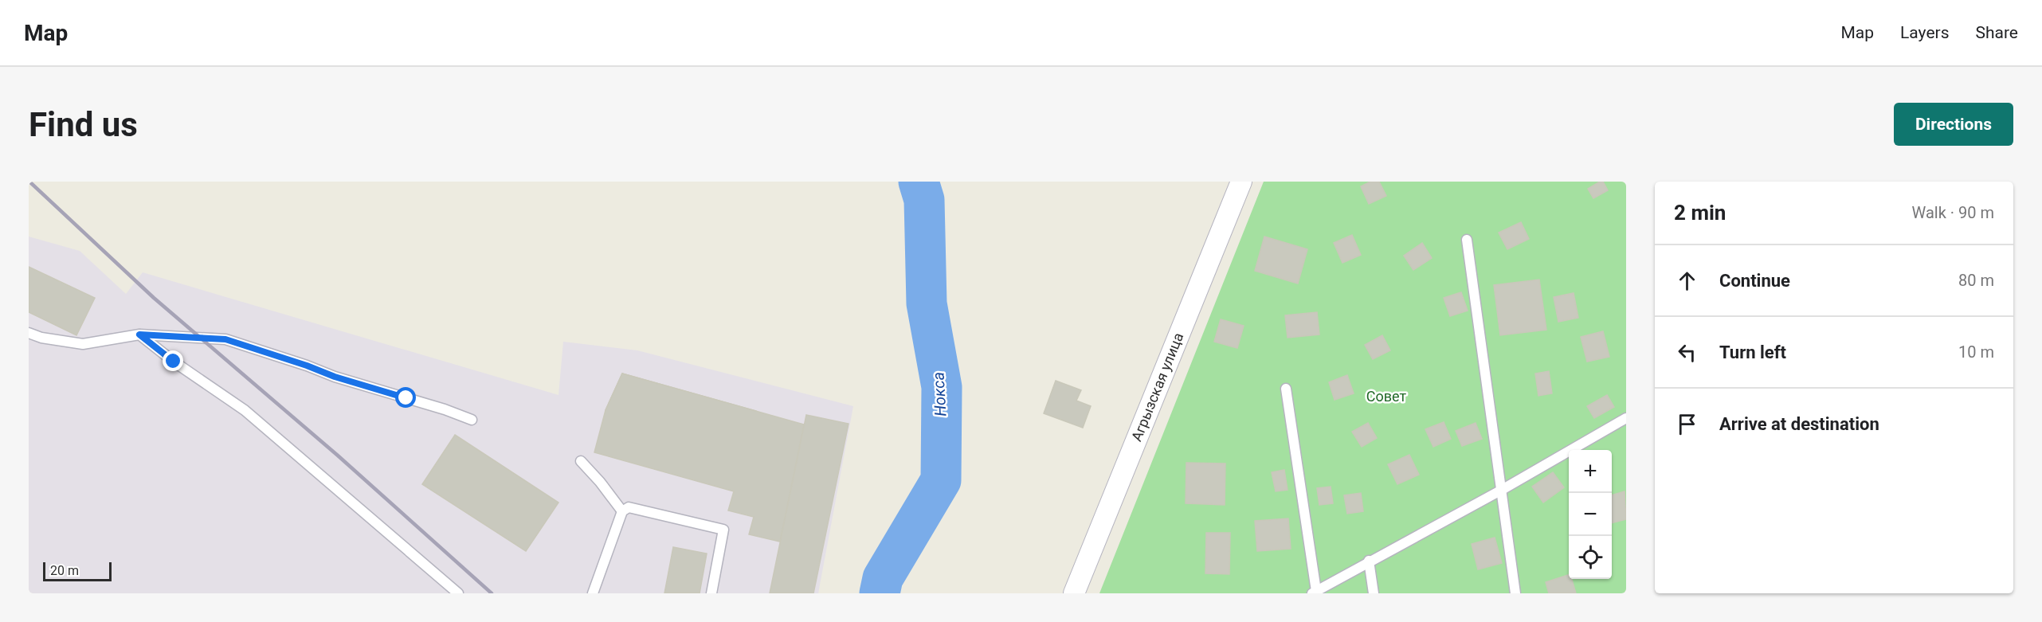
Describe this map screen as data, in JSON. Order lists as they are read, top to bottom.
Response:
{
  "streets": {
    "street": ["Агрызская улица"]
  },
  "water": ["Нокса"],
  "parks": ["Совет"],
  "scale_bar": "20 m",
  "page": {
    "header": "Map",
    "nav": ["Map", "Layers", "Share"],
    "buttons": "Directions",
    "title": "Find us",
    "heading": ["2 min", "Walk · 90 m"],
    "list": [
      ["Continue", "80 m"],
      ["Turn left", "10 m"],
      "Arrive at destination"
    ],
    "map_buttons": ["+", "−"],
    "scale": "20 m"
  }
}
